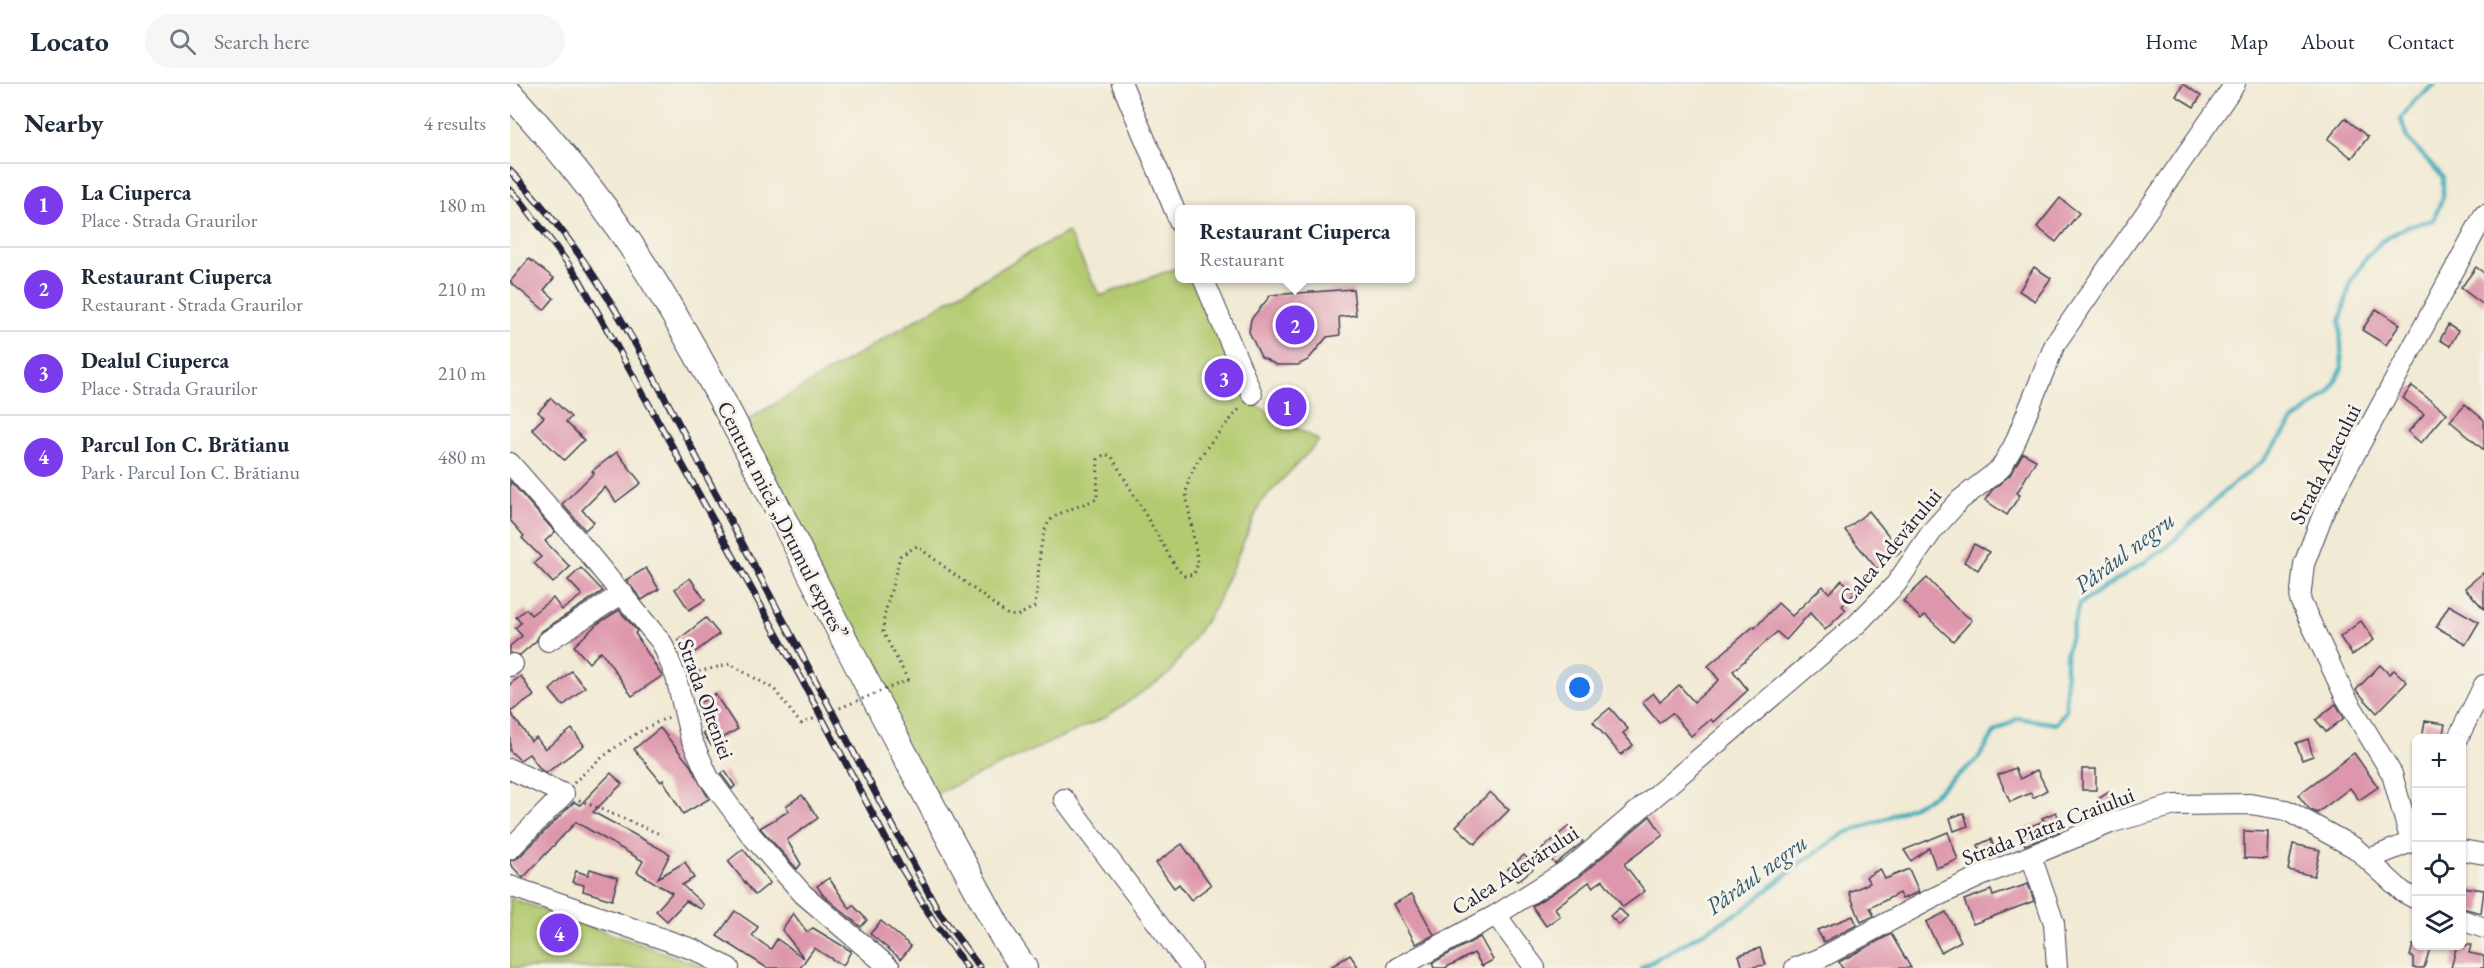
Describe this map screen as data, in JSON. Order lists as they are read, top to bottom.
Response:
{
  "streets": {
    "main road": ["Centura mică „Drumul expres”"],
    "street": [
      "Strada Atacului",
      "Calea Adevărului",
      "Strada Olteniei",
      "Strada Piatra Craiului"
    ]
  },
  "water": ["Pârâul negru"],
  "page": {
    "header": "Locato",
    "search": "Search here",
    "nav": [
      "Home",
      "Map",
      "About",
      "Contact"
    ],
    "heading": ["Nearby", "4 results"],
    "list": [
      {
        "mark": "1",
        "name": "La Ciuperca",
        "note": "Place · Strada Graurilor",
        "value": "180 m"
      },
      {
        "mark": "2",
        "name": "Restaurant Ciuperca",
        "note": "Restaurant · Strada Graurilor",
        "value": "210 m"
      },
      {
        "mark": "3",
        "name": "Dealul Ciuperca",
        "note": "Place · Strada Graurilor",
        "value": "210 m"
      },
      {
        "mark": "4",
        "name": "Parcul Ion C. Brătianu",
        "note": "Park · Parcul Ion C. Brătianu",
        "value": "480 m"
      }
    ],
    "popup": ["Restaurant Ciuperca", "Restaurant"],
    "pins": [
      "2",
      "3",
      "1",
      "4"
    ],
    "map_buttons": ["+", "−"]
  }
}
